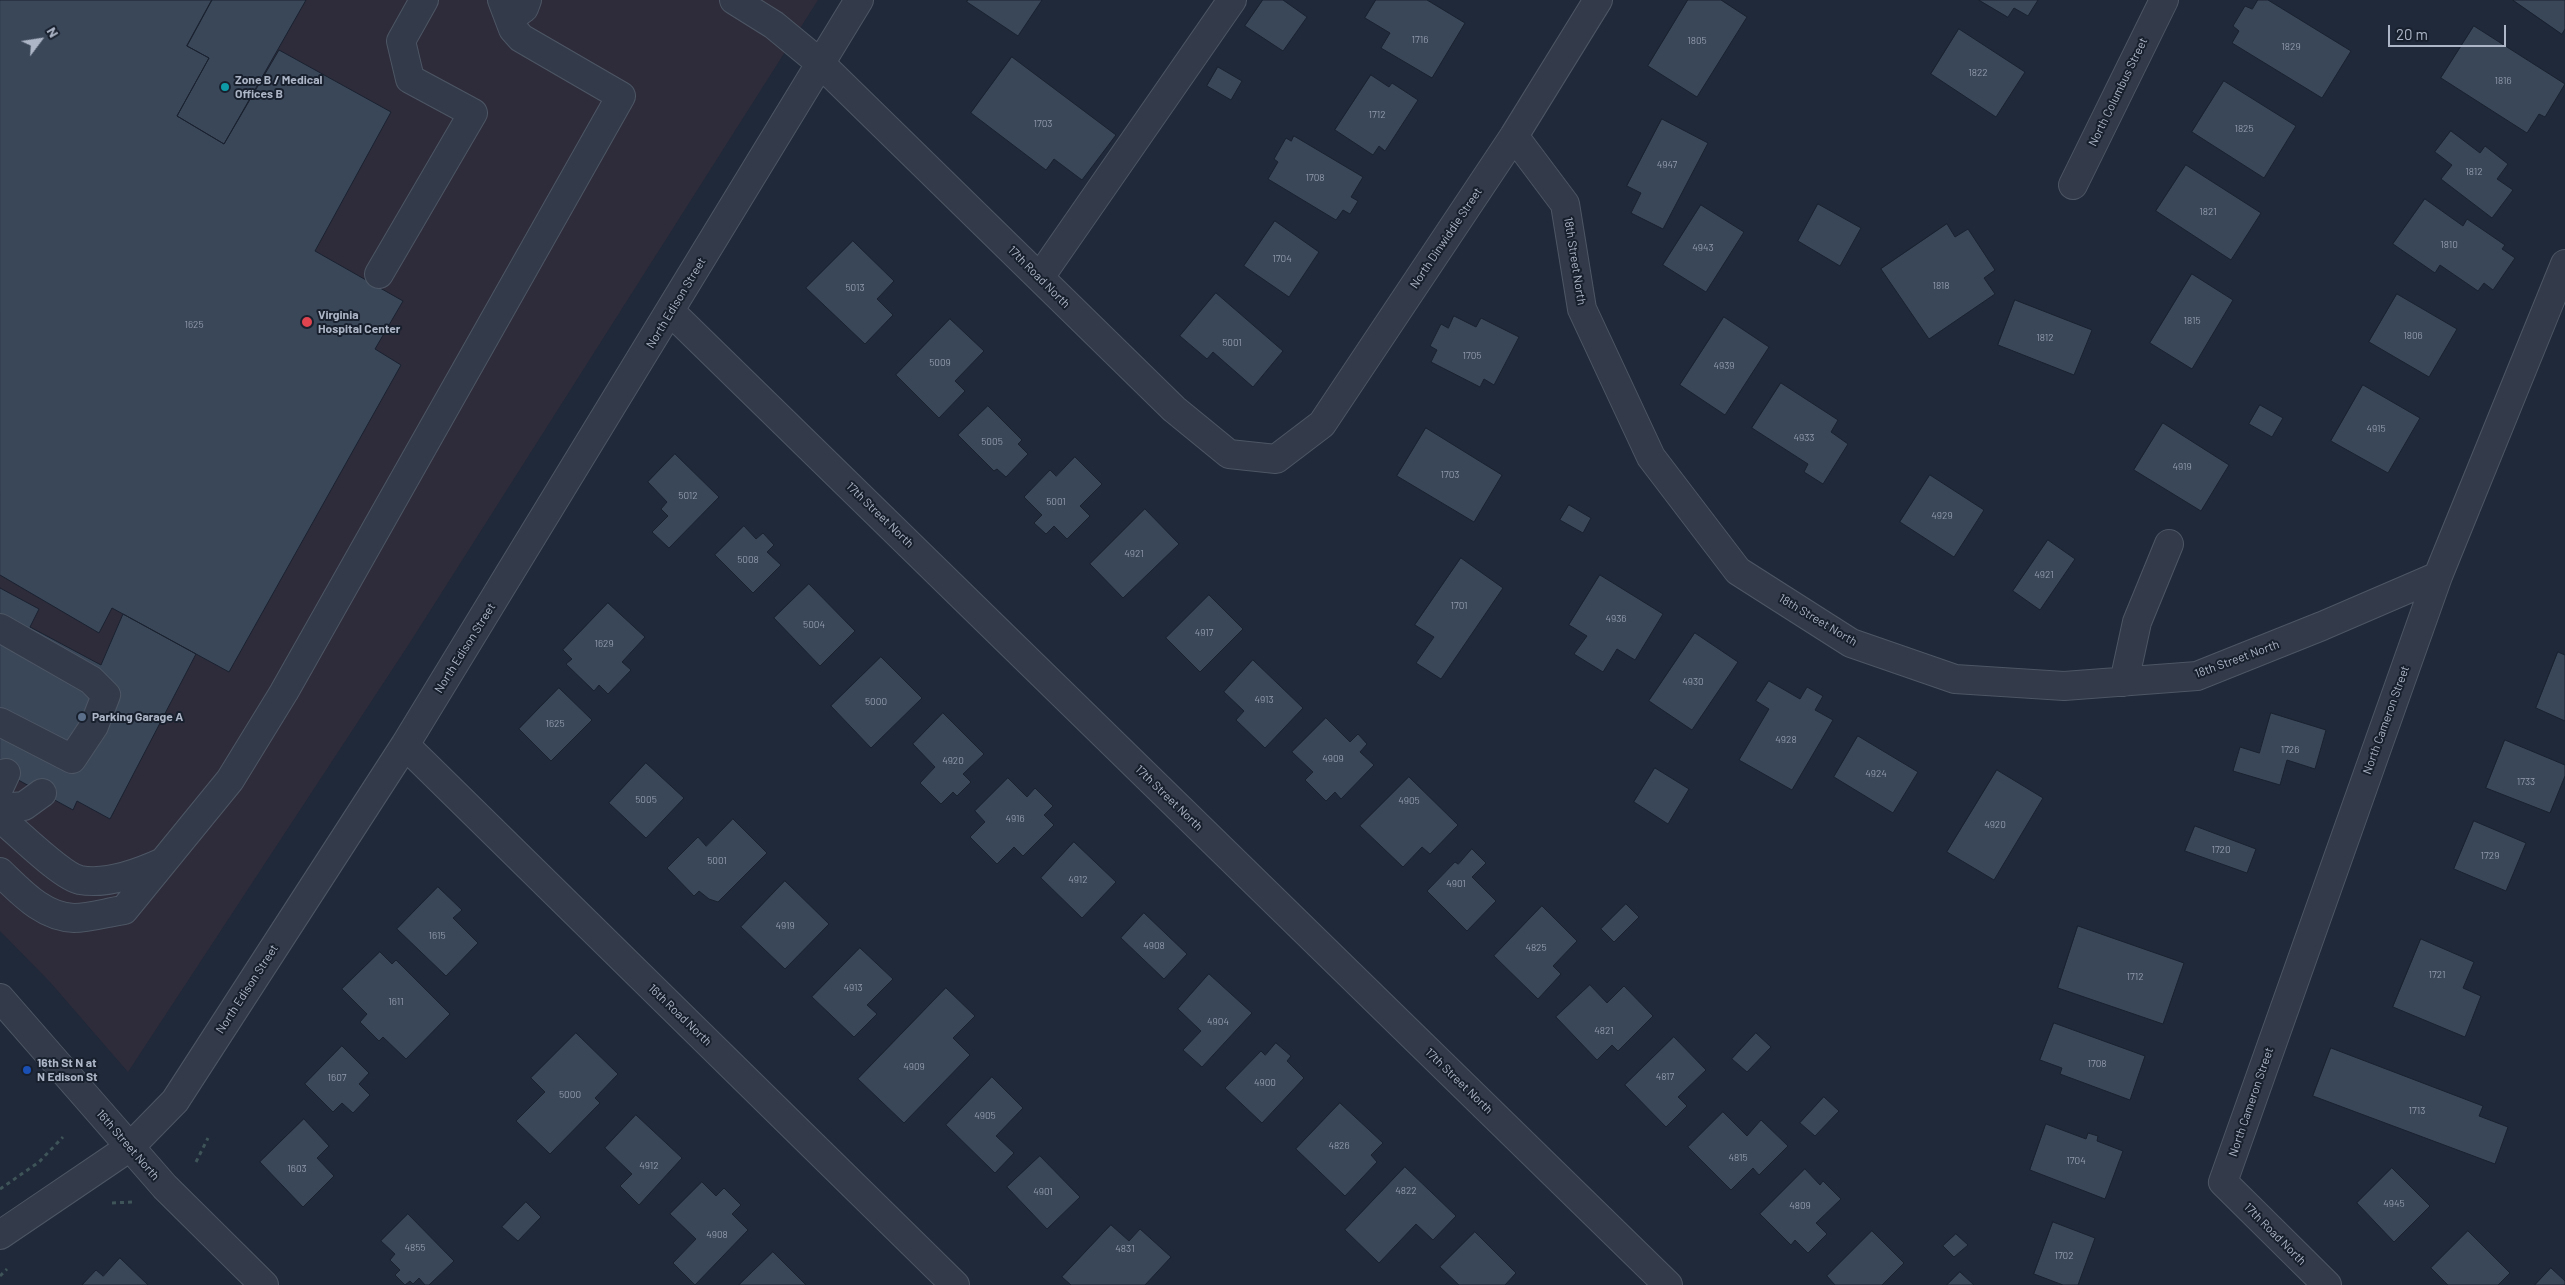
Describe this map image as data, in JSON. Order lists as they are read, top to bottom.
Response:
{
  "streets": {
    "street": [
      "North Columbus Street",
      "North Dinwiddie Street",
      "18th Street North",
      "17th Road North",
      "North Edison Street",
      "17th Street North",
      "North Cameron Street",
      "16th Road North",
      "16th Street North"
    ]
  },
  "crossings": [
    ["North Dinwiddie Street", "18th Street North"],
    ["North Dinwiddie Street", "17th Road North"],
    ["18th Street North", "North Cameron Street"],
    ["17th Road North", "North Edison Street"],
    ["17th Road North", "North Cameron Street"],
    ["North Edison Street", "17th Street North"],
    ["North Edison Street", "16th Road North"],
    ["North Edison Street", "16th Street North"]
  ],
  "places": [
    "Zone B / Medical Offices B",
    "Virginia Hospital Center",
    "Parking Garage A",
    "16th St N at N Edison St"
  ],
  "house_numbers": [
    "1716",
    "1805",
    "1829",
    "1822",
    "1816",
    "1712",
    "1703",
    "1825",
    "4947",
    "1812",
    "1708",
    "1821",
    "1810",
    "4943",
    "1704",
    "1818",
    "5013",
    "1815",
    "1625",
    "1806",
    "1812",
    "5001",
    "1705",
    "5009",
    "4939",
    "4915",
    "4933",
    "5005",
    "4919",
    "1703",
    "5012",
    "5001",
    "4929",
    "4921",
    "5008",
    "4921",
    "1701",
    "4936",
    "5004",
    "4917",
    "1629",
    "4930",
    "4913",
    "5000",
    "1625",
    "4928",
    "1726",
    "4909",
    "4920",
    "4924",
    "1733",
    "5005",
    "4905",
    "4916",
    "4920",
    "1720",
    "1729",
    "5001",
    "4912",
    "4901",
    "4919",
    "1615",
    "4908",
    "4825",
    "1721",
    "1712",
    "4913",
    "1611",
    "4904",
    "4821",
    "1708",
    "4909",
    "4817",
    "1607",
    "4900",
    "5000",
    "1713",
    "4905",
    "4826",
    "4815",
    "1704",
    "4912",
    "1603",
    "4822",
    "4901",
    "4945",
    "4809",
    "4908",
    "4855",
    "4831",
    "1702"
  ],
  "scale_bar": "20 m",
  "north": "top right"
}
